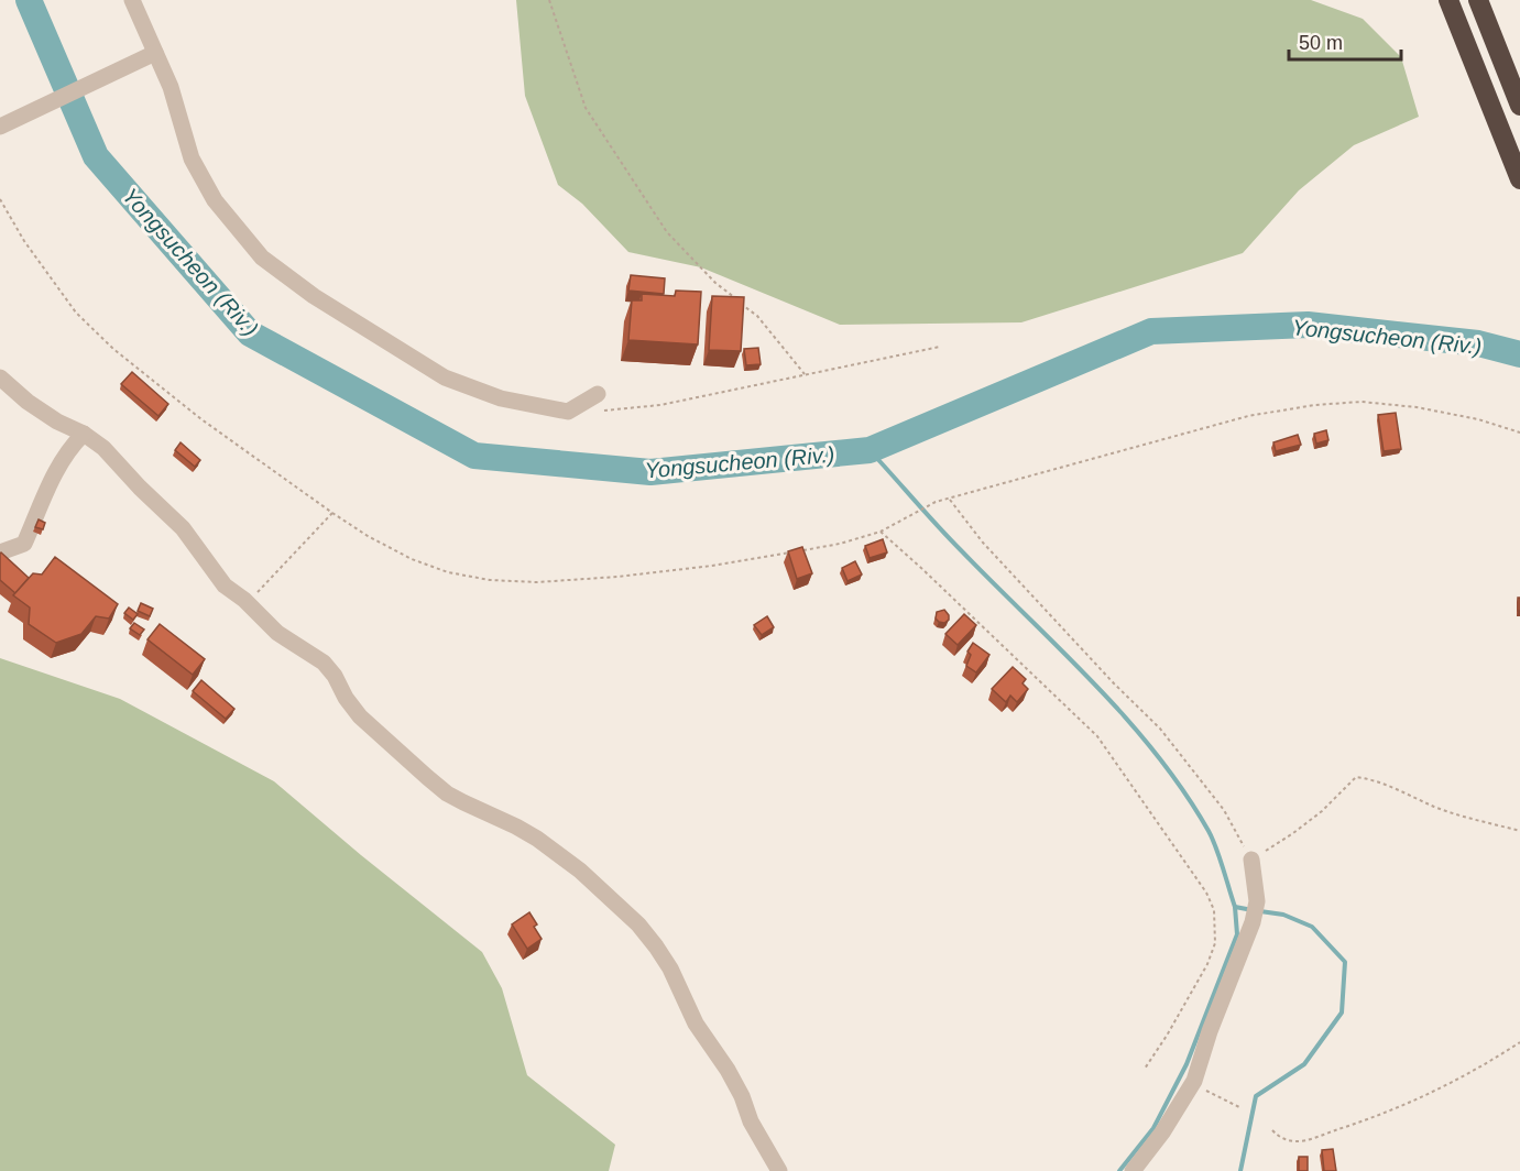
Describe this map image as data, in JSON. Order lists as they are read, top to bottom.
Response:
{
  "water": ["Yongsucheon (Riv.)"],
  "scale_bar": "50 m"
}
